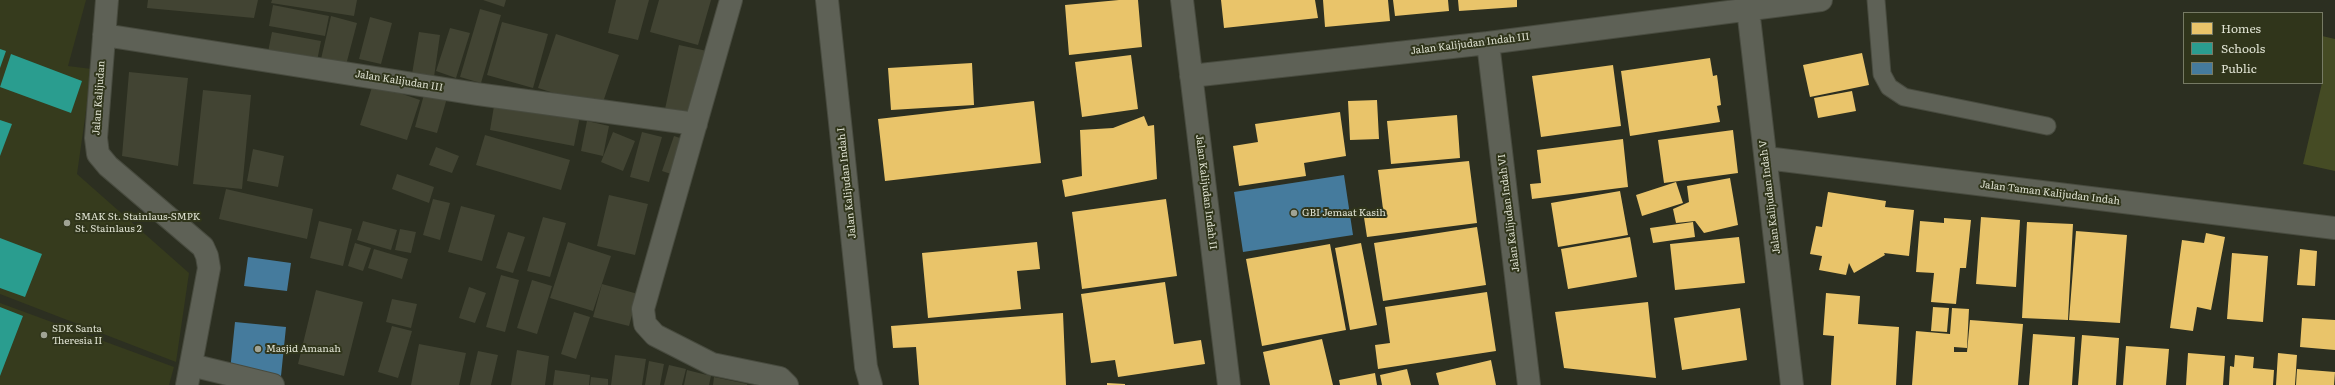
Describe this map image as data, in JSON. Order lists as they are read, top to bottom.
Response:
{
  "streets": {
    "street": [
      "Jalan Kalijudan Indah III",
      "Jalan Kalijudan III",
      "Jalan Kalijudan",
      "Jalan Kalijudan Indah I",
      "Jalan Kalijudan Indah II",
      "Jalan Taman Kalijudan Indah",
      "Jalan Kalijudan Indah V",
      "Jalan Kalijudan Indah VI"
    ]
  },
  "crossings": [
    ["Jalan Kalijudan Indah III", "Jalan Kalijudan Indah II"],
    ["Jalan Kalijudan Indah III", "Jalan Kalijudan Indah V"],
    ["Jalan Kalijudan Indah III", "Jalan Kalijudan Indah VI"],
    ["Jalan Kalijudan III", "Jalan Kalijudan"],
    ["Jalan Taman Kalijudan Indah", "Jalan Kalijudan Indah V"]
  ],
  "places": [
    "GBI Jemaat Kasih",
    "SMAK St. Stainlaus-SMPK St. Stainlaus 2",
    "SDK Santa Theresia II",
    "Masjid Amanah"
  ],
  "legend": ["Homes", "Schools", "Public"]
}
